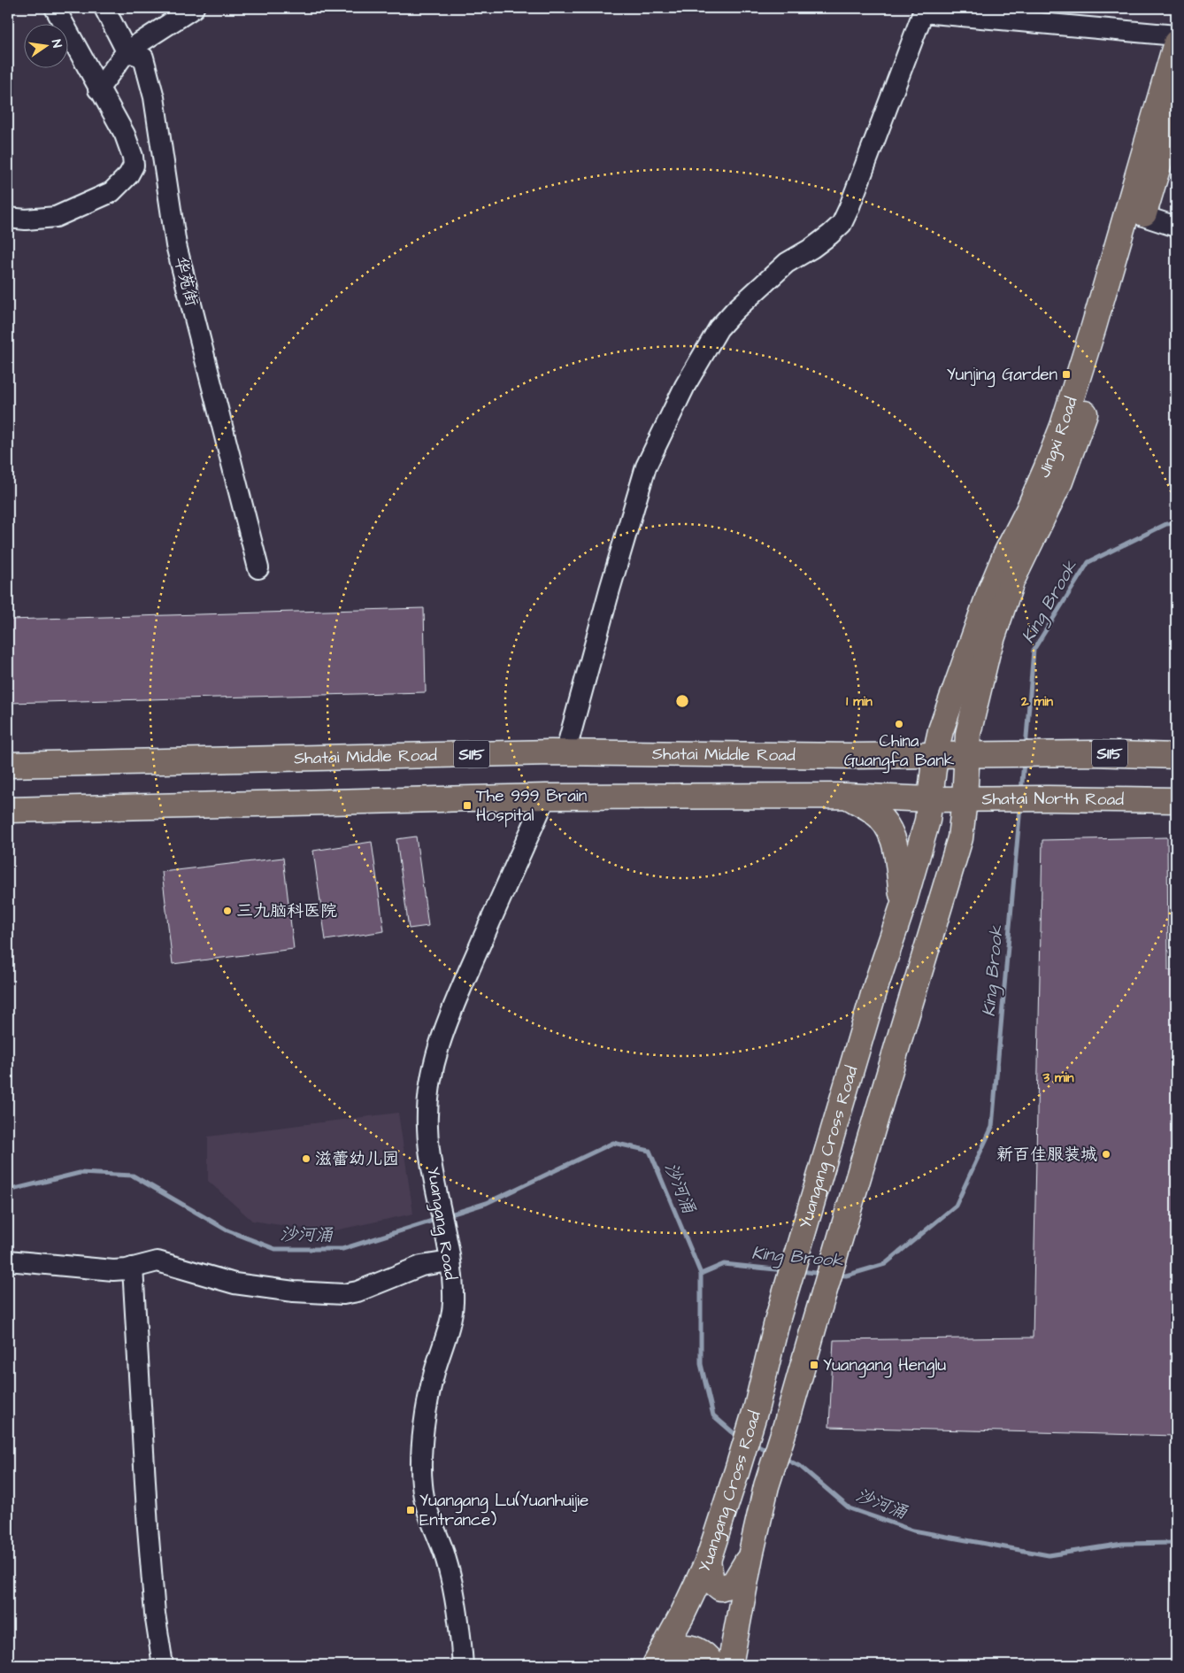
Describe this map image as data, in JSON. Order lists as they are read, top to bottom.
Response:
{
  "streets": {
    "main road": [
      "Jingxi Road",
      "S115",
      "Shatai Middle Road",
      "Shatai North Road",
      "Yuangang Cross Road"
    ],
    "street": ["华苑街", "Yuangang Road"]
  },
  "crossings": [
    ["Jingxi Road", "S115"],
    ["Jingxi Road", "Shatai Middle Road"],
    ["Jingxi Road", "Shatai North Road"],
    ["Jingxi Road", "Yuangang Cross Road"],
    ["S115", "Shatai Middle Road"],
    ["Shatai North Road", "Yuangang Cross Road"]
  ],
  "water": ["King Brook", "沙河涌"],
  "places": {
    "transit": [
      "Yunjing Garden",
      "The 999 Brain Hospital",
      "Yuangang Henglu",
      "Yuangang Lu(Yuanhuijie Entrance)"
    ],
    "other": [
      "China Guangfa Bank",
      "三九脑科医院",
      "新百佳服装城",
      "滋蕾幼儿园"
    ]
  },
  "north": "right",
  "rings": ["1 min", "2 min", "3 min"]
}
